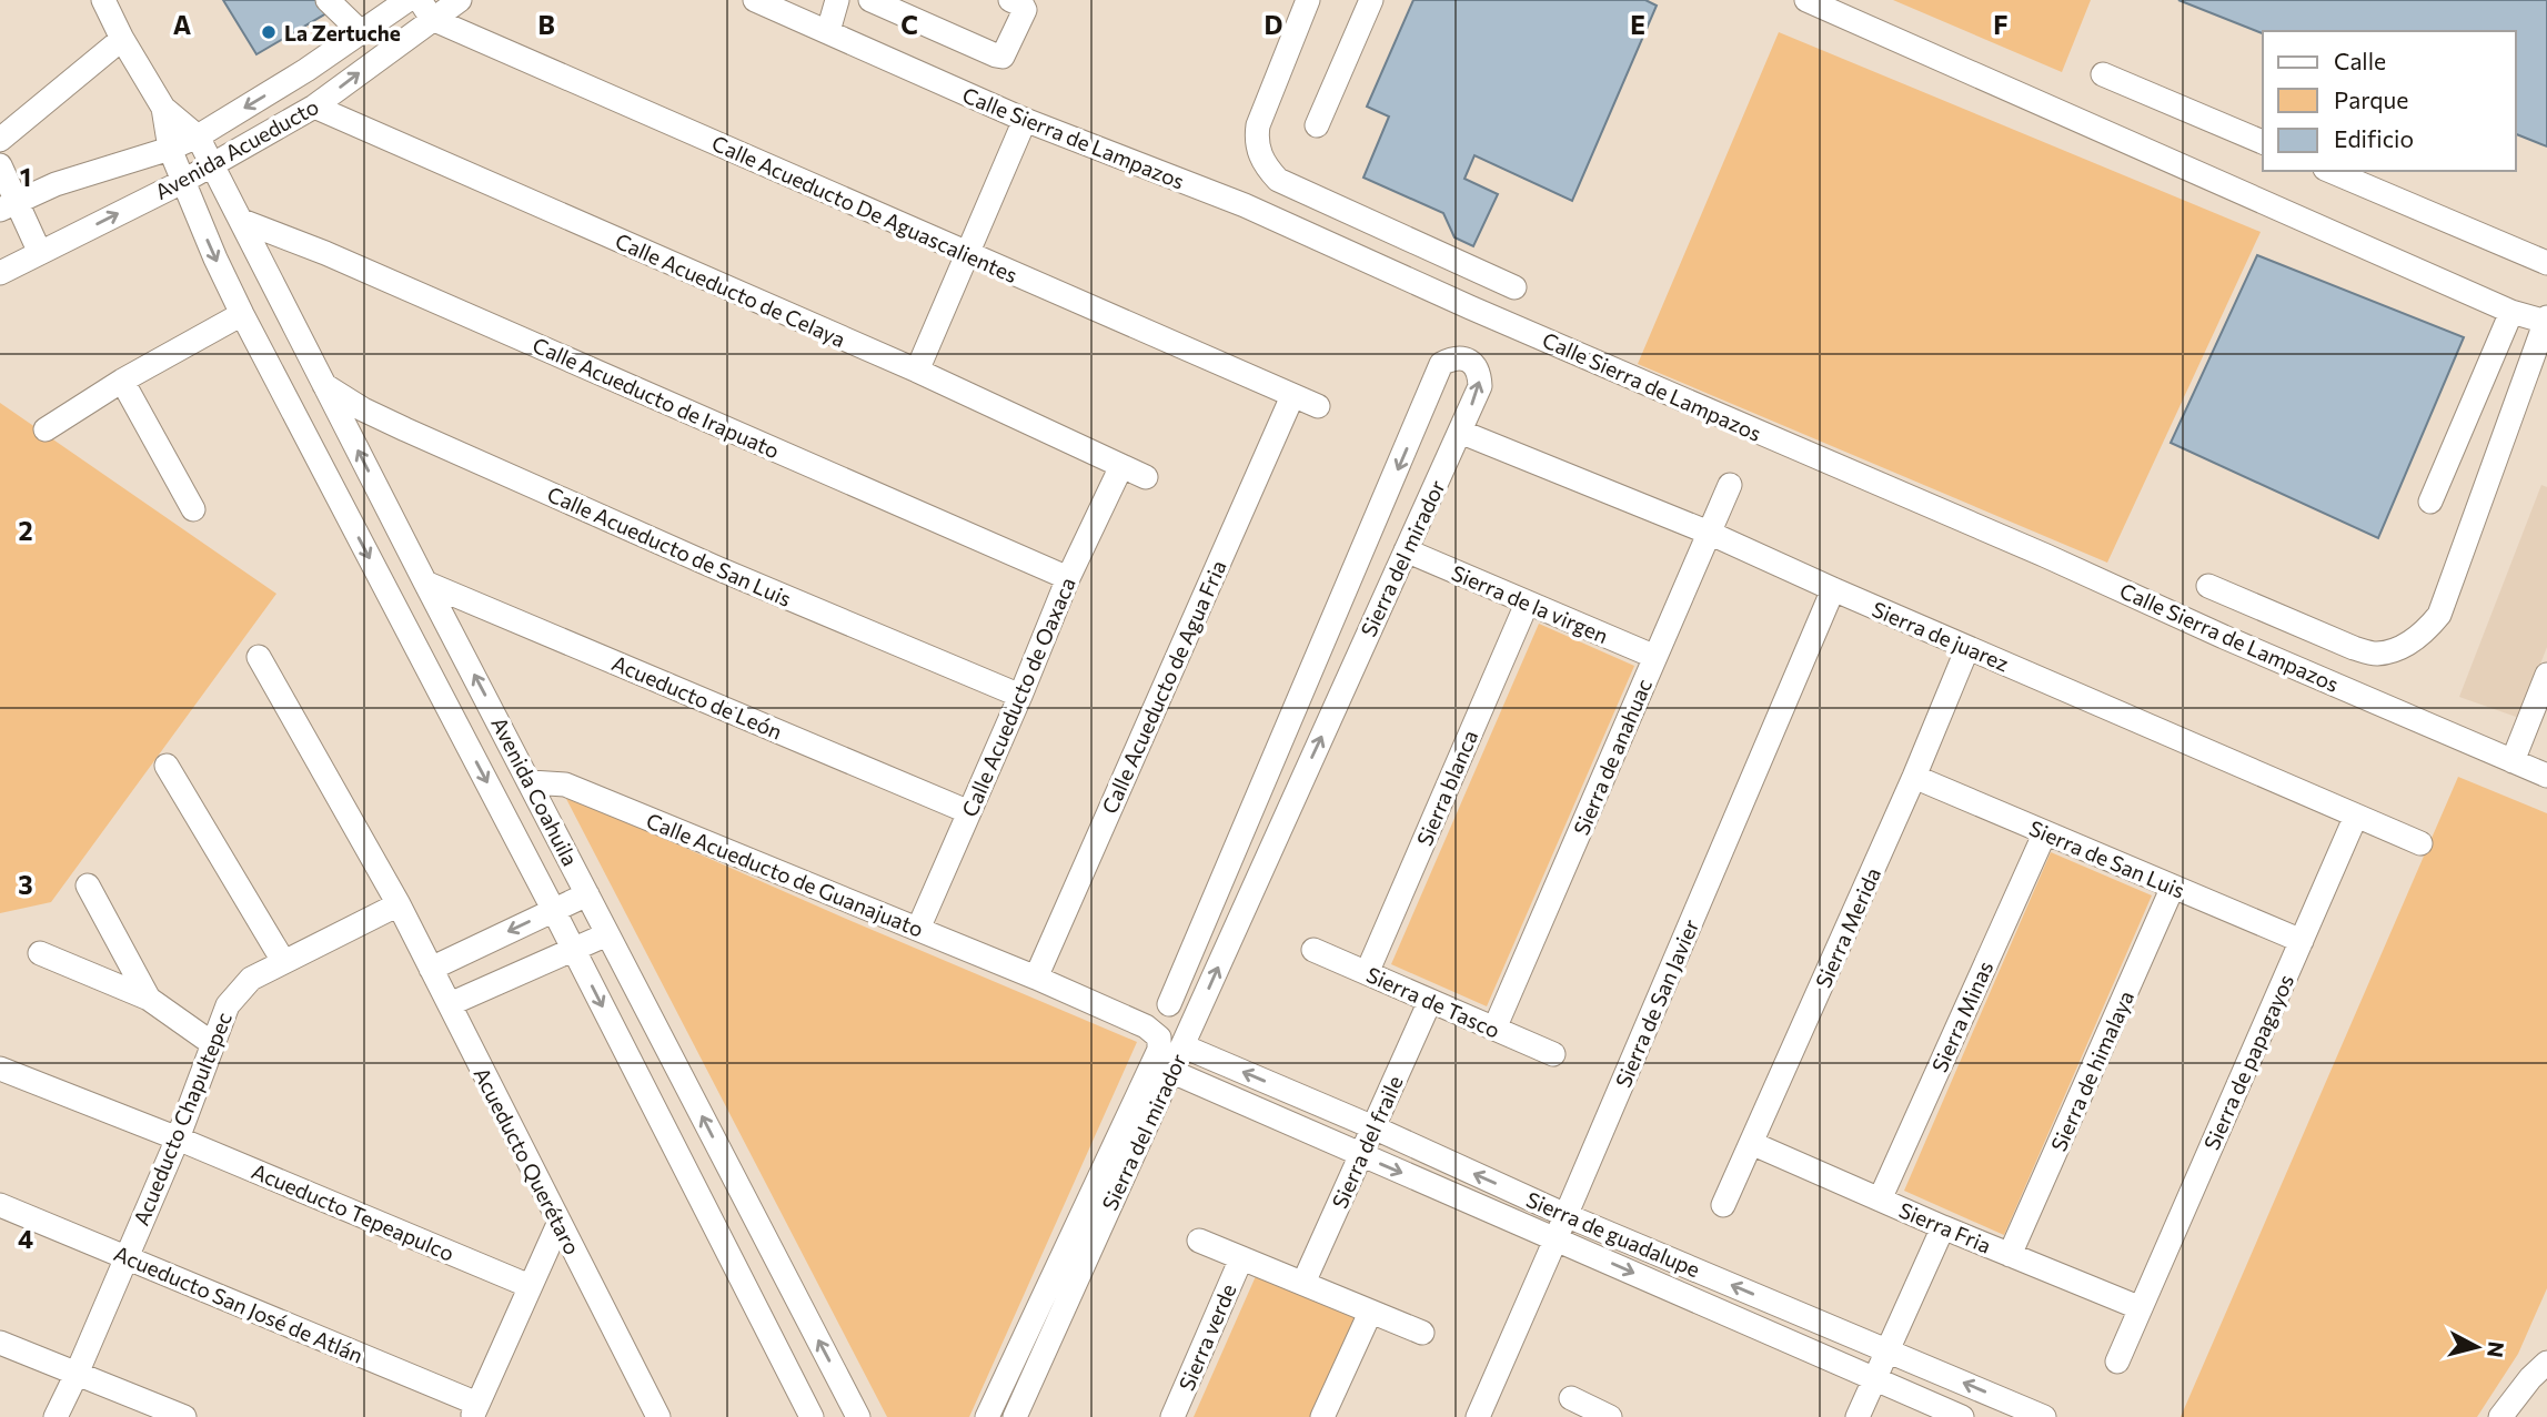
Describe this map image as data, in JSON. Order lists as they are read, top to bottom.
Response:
{
  "streets": {
    "street": [
      "Calle Sierra de Lampazos",
      "Avenida Acueducto",
      "Calle Acueducto De Aguascalientes",
      "Calle Acueducto de Celaya",
      "Calle Acueducto de Irapuato",
      "Calle Acueducto de San Luis",
      "Sierra del mirador",
      "Sierra de la virgen",
      "Sierra de juarez",
      "Calle Acueducto de Agua Fria",
      "Acueducto de León",
      "Calle Acueducto de Oaxaca",
      "Sierra de anahuac",
      "Sierra blanca",
      "Avenida Coahuila",
      "Sierra de San Luis",
      "Calle Acueducto de Guanajuato",
      "Sierra Merida",
      "Sierra de Tasco",
      "Sierra de San Javier",
      "Sierra Minas",
      "Sierra de papagayos",
      "Sierra de himalaya",
      "Acueducto Chapultepec",
      "Sierra del fraile",
      "Acueducto Querétaro",
      "Acueducto Tepeapulco",
      "Sierra Fria",
      "Sierra de guadalupe",
      "Acueducto San José de Atlán",
      "Sierra verde"
    ]
  },
  "crossings": [
    ["Avenida Acueducto", "Calle Acueducto De Aguascalientes"],
    ["Avenida Acueducto", "Calle Acueducto de Celaya"],
    ["Avenida Acueducto", "Avenida Coahuila"],
    ["Calle Acueducto De Aguascalientes", "Calle Acueducto de Agua Fria"],
    ["Calle Acueducto de Celaya", "Calle Acueducto de Oaxaca"],
    ["Calle Acueducto de Irapuato", "Calle Acueducto de Oaxaca"],
    ["Calle Acueducto de Irapuato", "Avenida Coahuila"],
    ["Calle Acueducto de San Luis", "Calle Acueducto de Oaxaca"],
    ["Calle Acueducto de San Luis", "Avenida Coahuila"],
    ["Sierra del mirador", "Sierra de la virgen"],
    ["Sierra del mirador", "Sierra de juarez"],
    ["Sierra del mirador", "Calle Acueducto de Guanajuato"],
    ["Sierra del mirador", "Sierra de guadalupe"],
    ["Sierra de la virgen", "Sierra de anahuac"],
    ["Sierra de la virgen", "Sierra blanca"],
    ["Sierra de juarez", "Sierra de anahuac"],
    ["Sierra de juarez", "Sierra Merida"],
    ["Sierra de juarez", "Sierra de San Javier"],
    ["Sierra de juarez", "Sierra de papagayos"],
    ["Calle Acueducto de Agua Fria", "Calle Acueducto de Guanajuato"],
    ["Acueducto de León", "Calle Acueducto de Oaxaca"],
    ["Acueducto de León", "Avenida Coahuila"],
    ["Calle Acueducto de Oaxaca", "Calle Acueducto de Guanajuato"],
    ["Sierra de anahuac", "Sierra de Tasco"],
    ["Sierra blanca", "Sierra de Tasco"],
    ["Avenida Coahuila", "Calle Acueducto de Guanajuato"],
    ["Sierra de San Luis", "Sierra Merida"],
    ["Sierra de San Luis", "Sierra Minas"],
    ["Sierra de San Luis", "Sierra de papagayos"],
    ["Sierra de San Luis", "Sierra de himalaya"],
    ["Sierra Merida", "Sierra Fria"],
    ["Sierra de Tasco", "Sierra del fraile"],
    ["Sierra de San Javier", "Sierra de guadalupe"],
    ["Sierra Minas", "Sierra Fria"],
    ["Sierra de papagayos", "Sierra Fria"],
    ["Sierra de himalaya", "Sierra Fria"],
    ["Acueducto Chapultepec", "Acueducto Querétaro"],
    ["Acueducto Chapultepec", "Acueducto Tepeapulco"],
    ["Acueducto Chapultepec", "Acueducto San José de Atlán"],
    ["Sierra del fraile", "Sierra de guadalupe"]
  ],
  "places": ["La Zertuche"],
  "legend": ["Calle", "Parque", "Edificio"],
  "north": "right",
  "grid": {
    "columns": [
      "A",
      "B",
      "C",
      "D",
      "E",
      "F"
    ],
    "rows": [
      "1",
      "2",
      "3",
      "4"
    ]
  }
}
